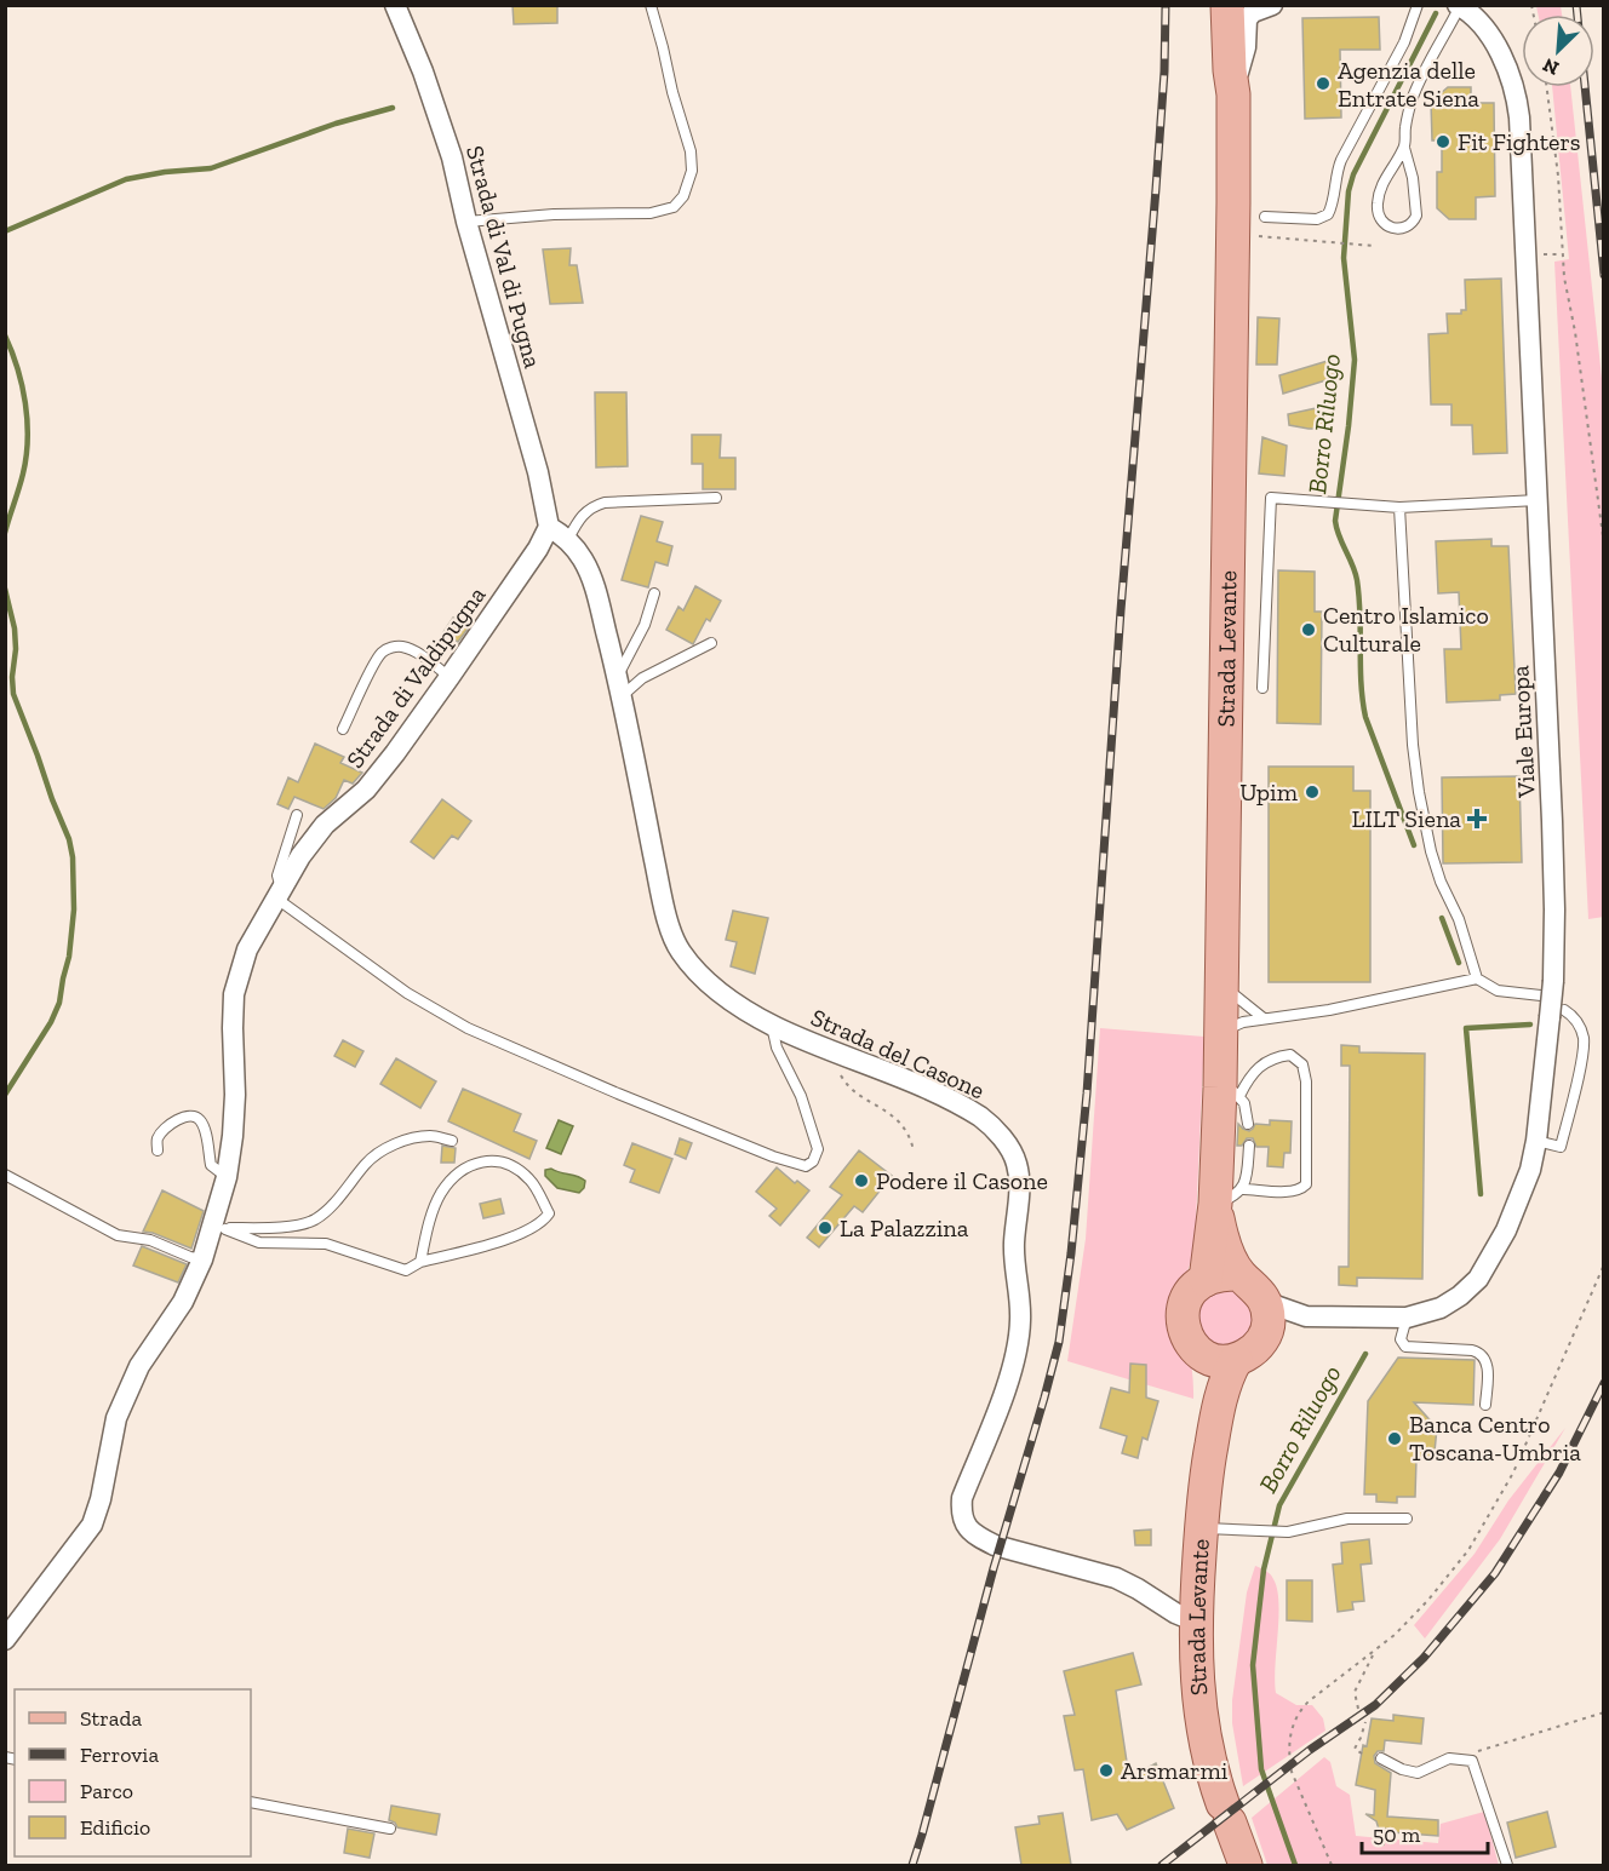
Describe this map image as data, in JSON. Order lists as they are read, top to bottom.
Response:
{
  "streets": {
    "main road": ["Strada Levante"],
    "street": [
      "Strada di Val di Pugna",
      "Strada di Valdipugna",
      "Viale Europa",
      "Strada del Casone"
    ]
  },
  "crossings": [
    ["Strada di Val di Pugna", "Strada di Valdipugna"],
    ["Strada di Val di Pugna", "Strada del Casone"],
    ["Strada Levante", "Viale Europa"],
    ["Strada Levante", "Strada del Casone"],
    ["Strada di Valdipugna", "Strada del Casone"]
  ],
  "water": ["Borro Riluogo"],
  "places": {
    "other": [
      "Agenzia delle Entrate Siena",
      "Fit Fighters",
      "Centro Islamico Culturale",
      "Upim",
      "Podere il Casone",
      "La Palazzina",
      "Banca Centro Toscana-Umbria",
      "Arsmarmi"
    ],
    "health": ["LILT Siena"]
  },
  "legend": [
    "Strada",
    "Ferrovia",
    "Parco",
    "Edificio"
  ],
  "scale_bar": "50 m",
  "north": "bottom left"
}
